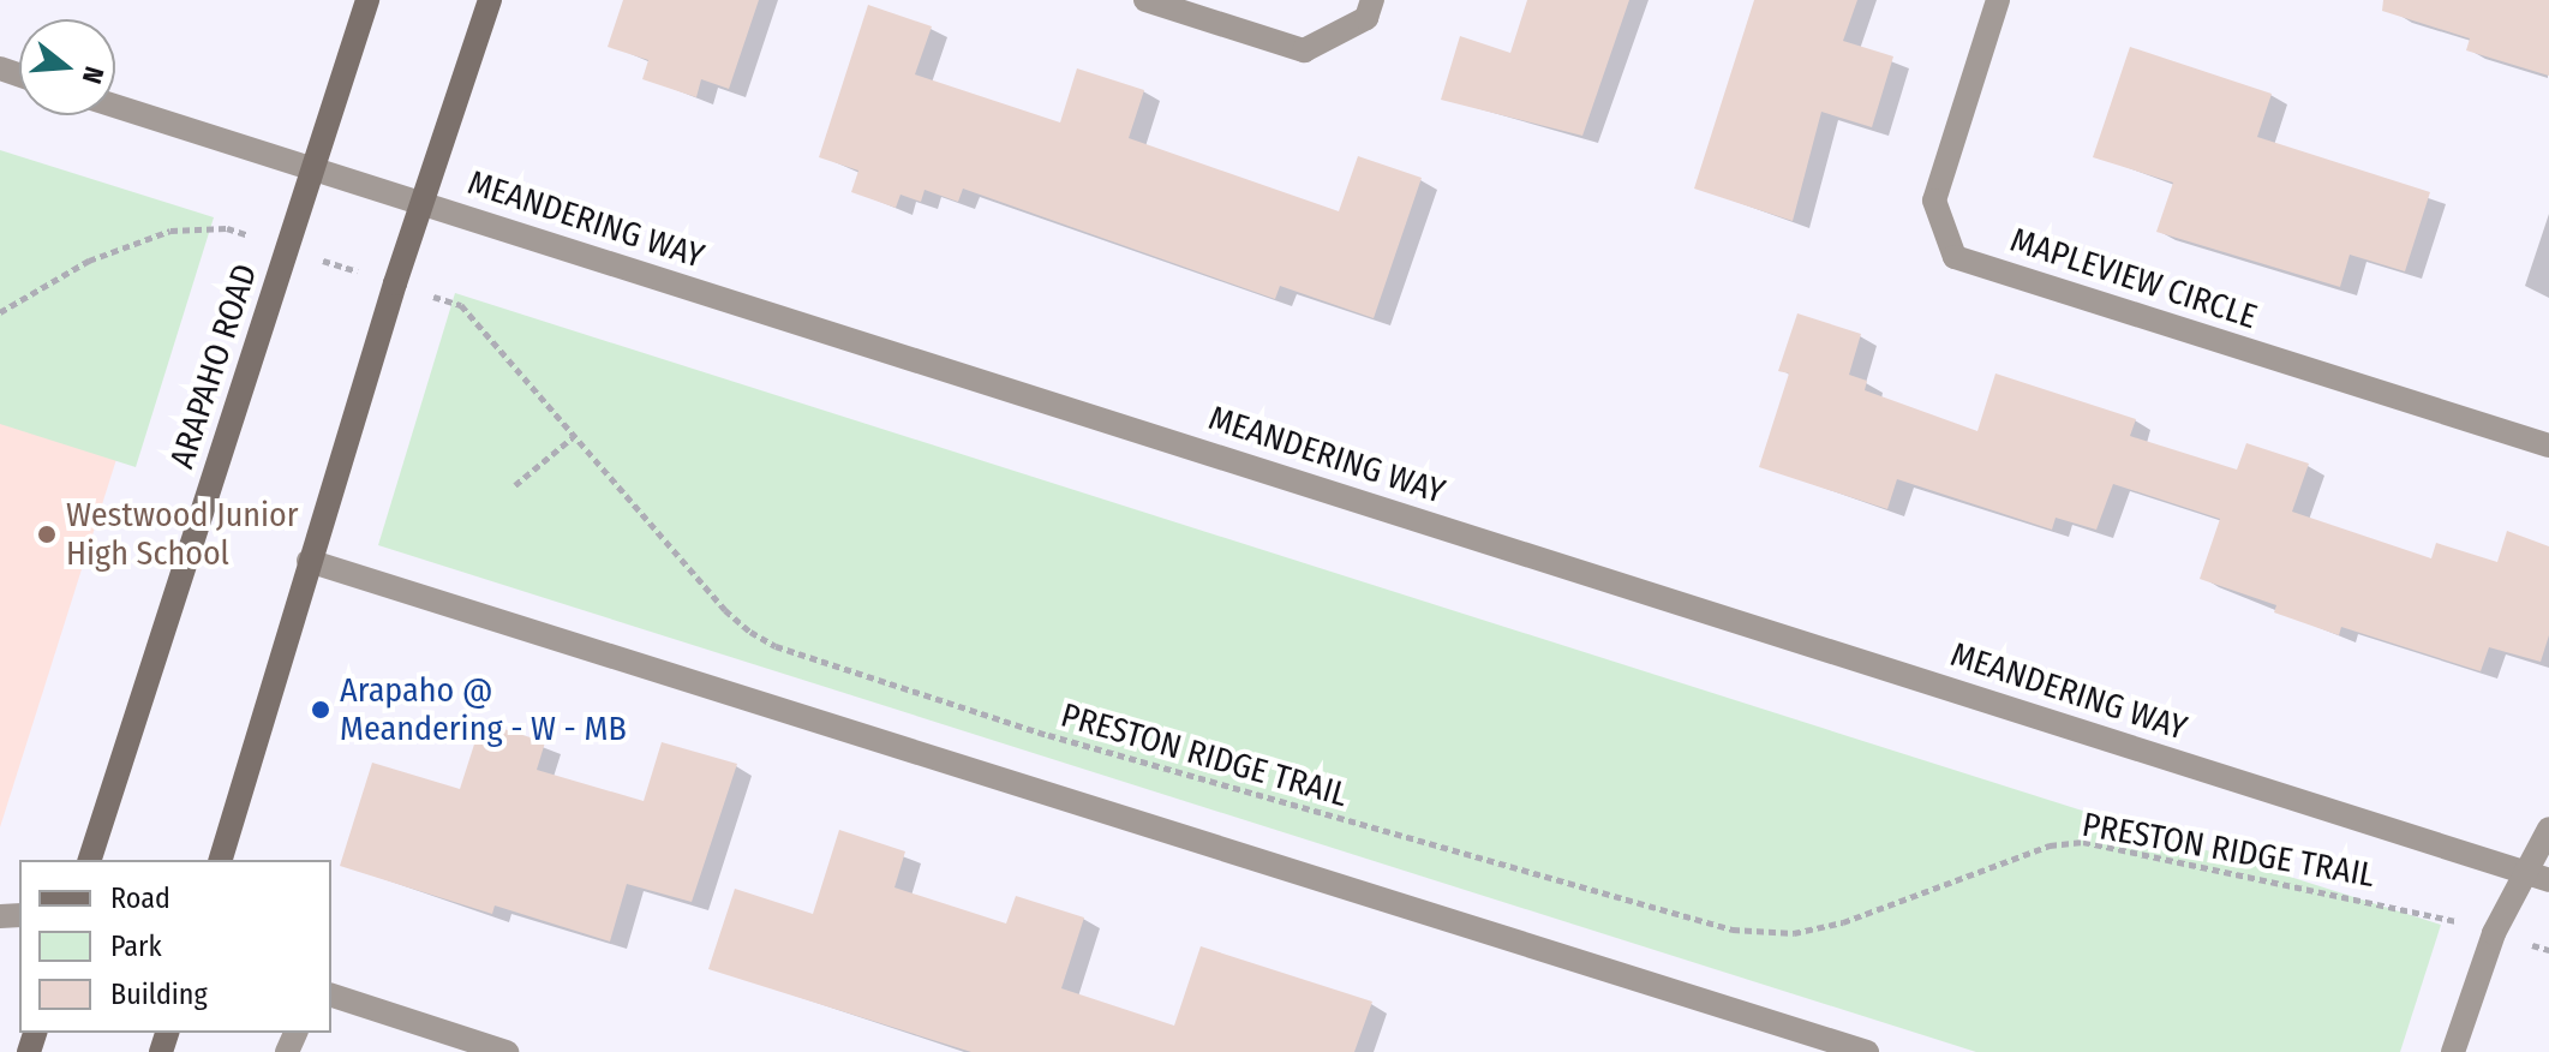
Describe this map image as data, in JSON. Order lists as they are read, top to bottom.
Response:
{
  "streets": {
    "main road": ["ARAPAHO ROAD"],
    "street": ["MEANDERING WAY", "MAPLEVIEW CIRCLE"],
    "path": ["PRESTON RIDGE TRAIL"]
  },
  "crossings": [
    ["MEANDERING WAY", "ARAPAHO ROAD"],
    ["ARAPAHO ROAD", "PRESTON RIDGE TRAIL"]
  ],
  "places": ["Westwood Junior High School", "Arapaho @ Meandering - W - MB"],
  "legend": ["Road", "Park", "Building"],
  "north": "right"
}
